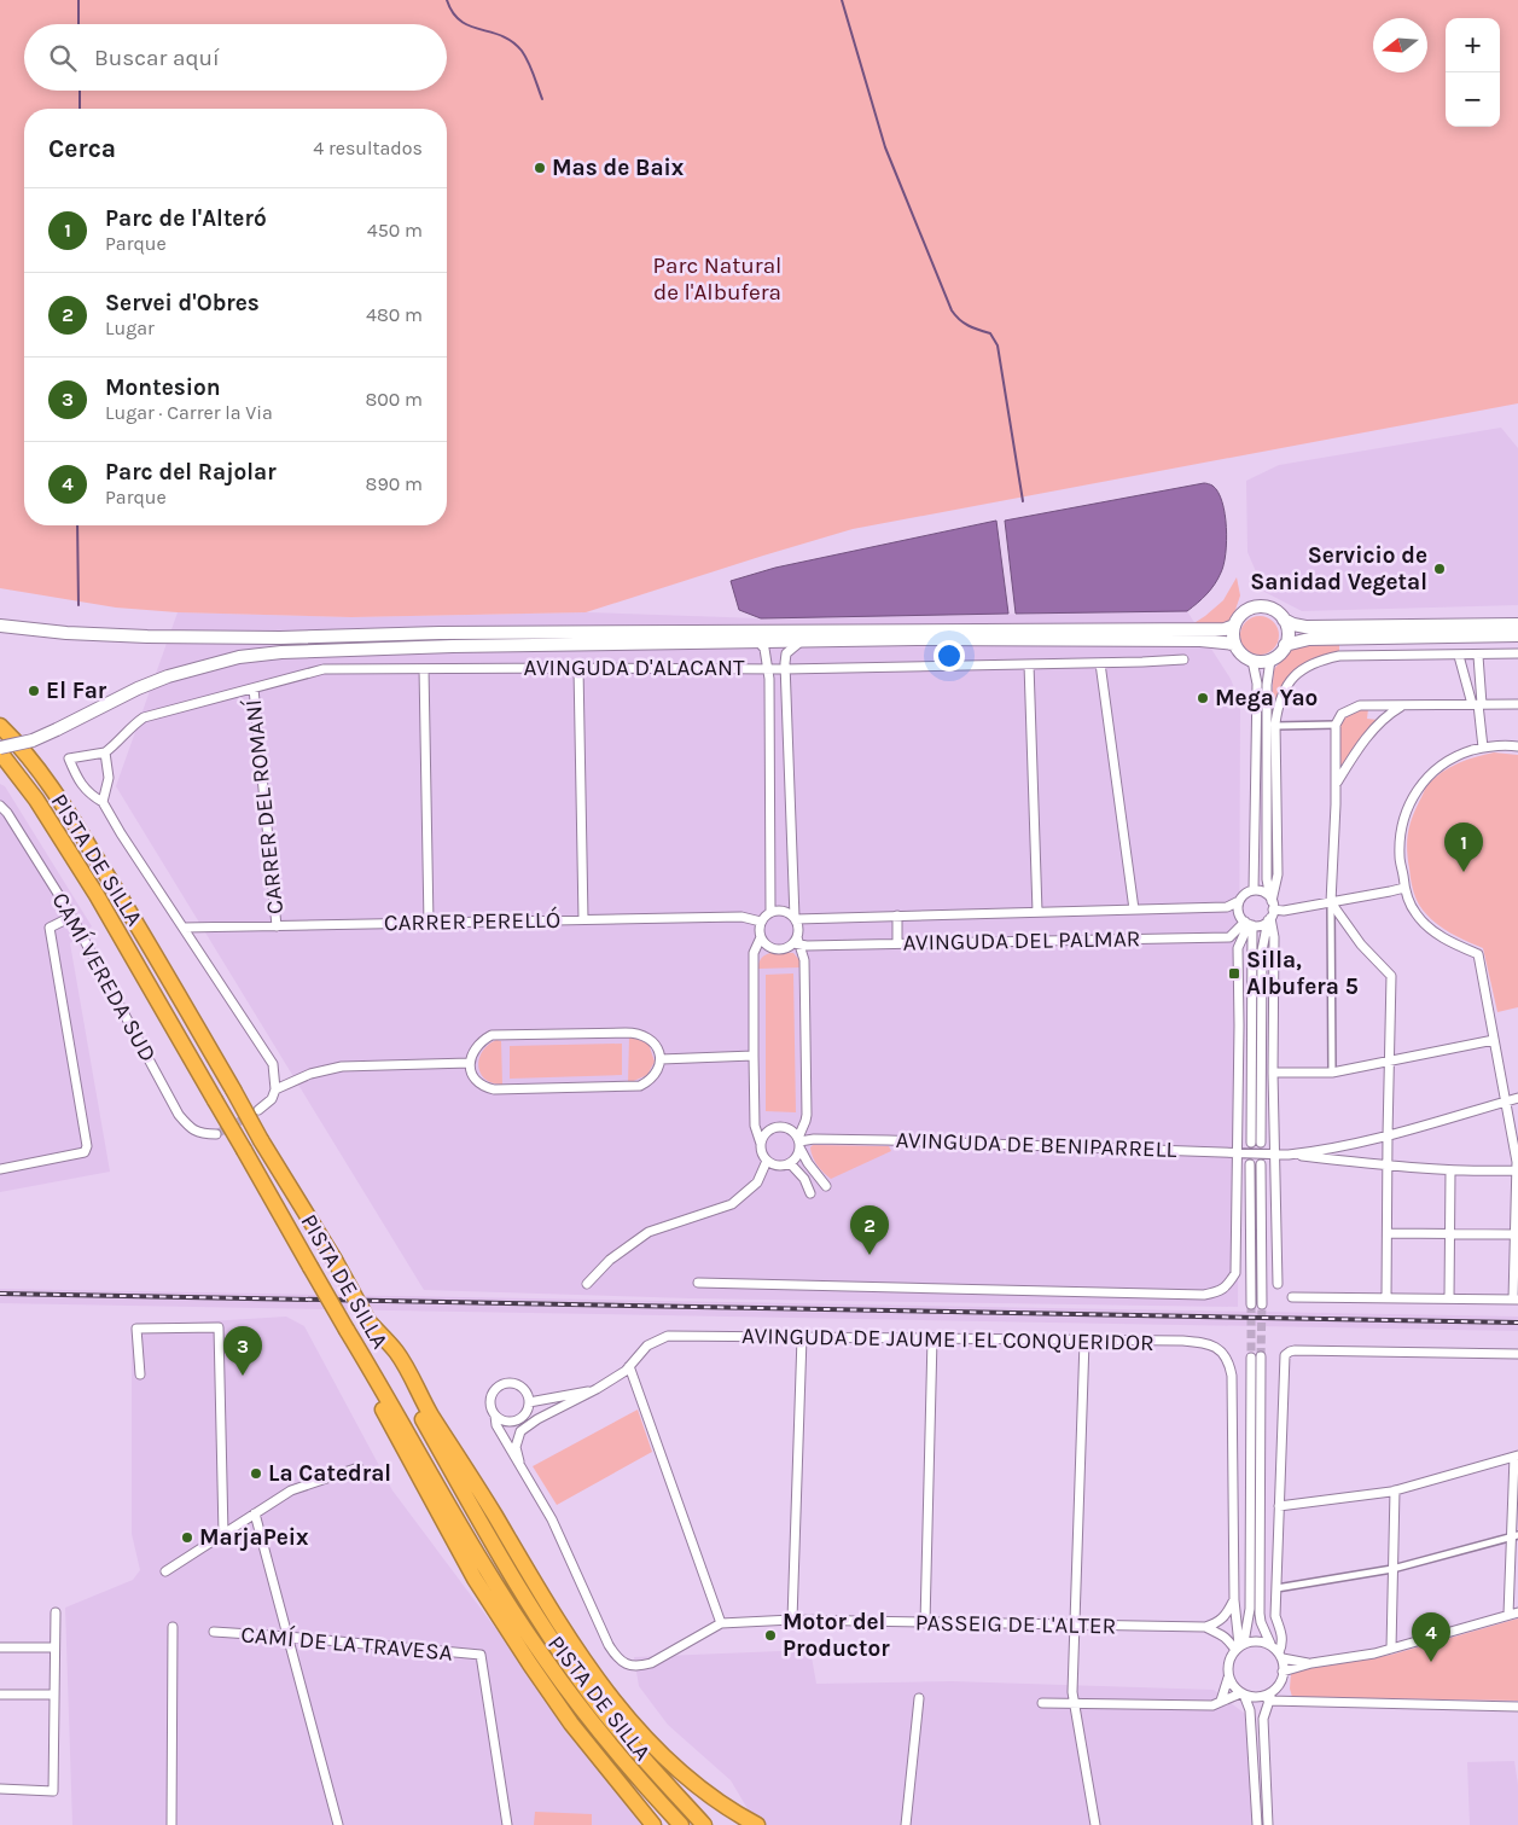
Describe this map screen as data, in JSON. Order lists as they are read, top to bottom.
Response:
{
  "streets": {
    "highway": ["PISTA DE SILLA"],
    "main road": ["AVINGUDA D'ALACANT"],
    "street": [
      "CARRER DEL ROMANÍ",
      "CARRER PERELLÓ",
      "AVINGUDA DEL PALMAR",
      "CAMÍ VEREDA SUD",
      "AVINGUDA DE BENIPARRELL",
      "AVINGUDA DE JAUME I EL CONQUERIDOR",
      "PASSEIG DE L'ALTER",
      "CAMÍ DE LA TRAVESA"
    ]
  },
  "crossings": [
    ["AVINGUDA D'ALACANT", "CARRER DEL ROMANÍ"],
    ["CARRER DEL ROMANÍ", "CARRER PERELLÓ"],
    ["CARRER PERELLÓ", "AVINGUDA DEL PALMAR"]
  ],
  "parks": ["Parc Natural de l'Albufera"],
  "places": {
    "other": [
      "Mas de Baix",
      "Servicio de Sanidad Vegetal",
      "El Far",
      "Mega Yao",
      "La Catedral",
      "MarjaPeix",
      "Motor del Productor"
    ],
    "transit": ["Silla, Albufera 5"]
  },
  "north": "left",
  "page": {
    "map_buttons": ["+", "−"],
    "search": "Buscar aquí",
    "heading": ["Cerca", "4 resultados"],
    "list": [
      {
        "mark": "1",
        "name": "Parc de l'Alteró",
        "note": "Parque",
        "value": "450 m"
      },
      {
        "mark": "2",
        "name": "Servei d'Obres",
        "note": "Lugar",
        "value": "480 m"
      },
      {
        "mark": "3",
        "name": "Montesion",
        "note": "Lugar · Carrer la Via",
        "value": "800 m"
      },
      {
        "mark": "4",
        "name": "Parc del Rajolar",
        "note": "Parque",
        "value": "890 m"
      }
    ],
    "pins": [
      "1",
      "2",
      "3",
      "4"
    ]
  }
}
